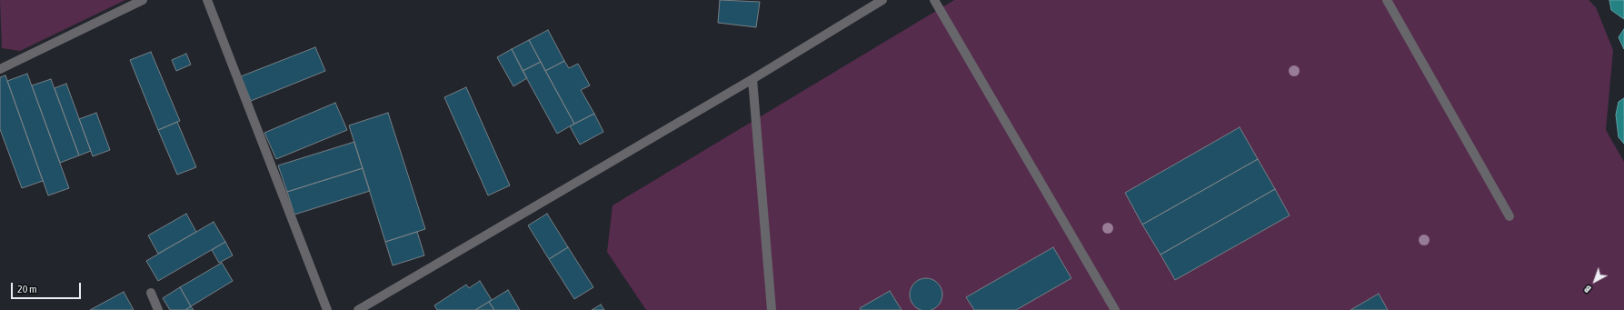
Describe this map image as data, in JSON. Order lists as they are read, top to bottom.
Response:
{
  "scale_bar": "20 m",
  "north": "bottom left"
}
